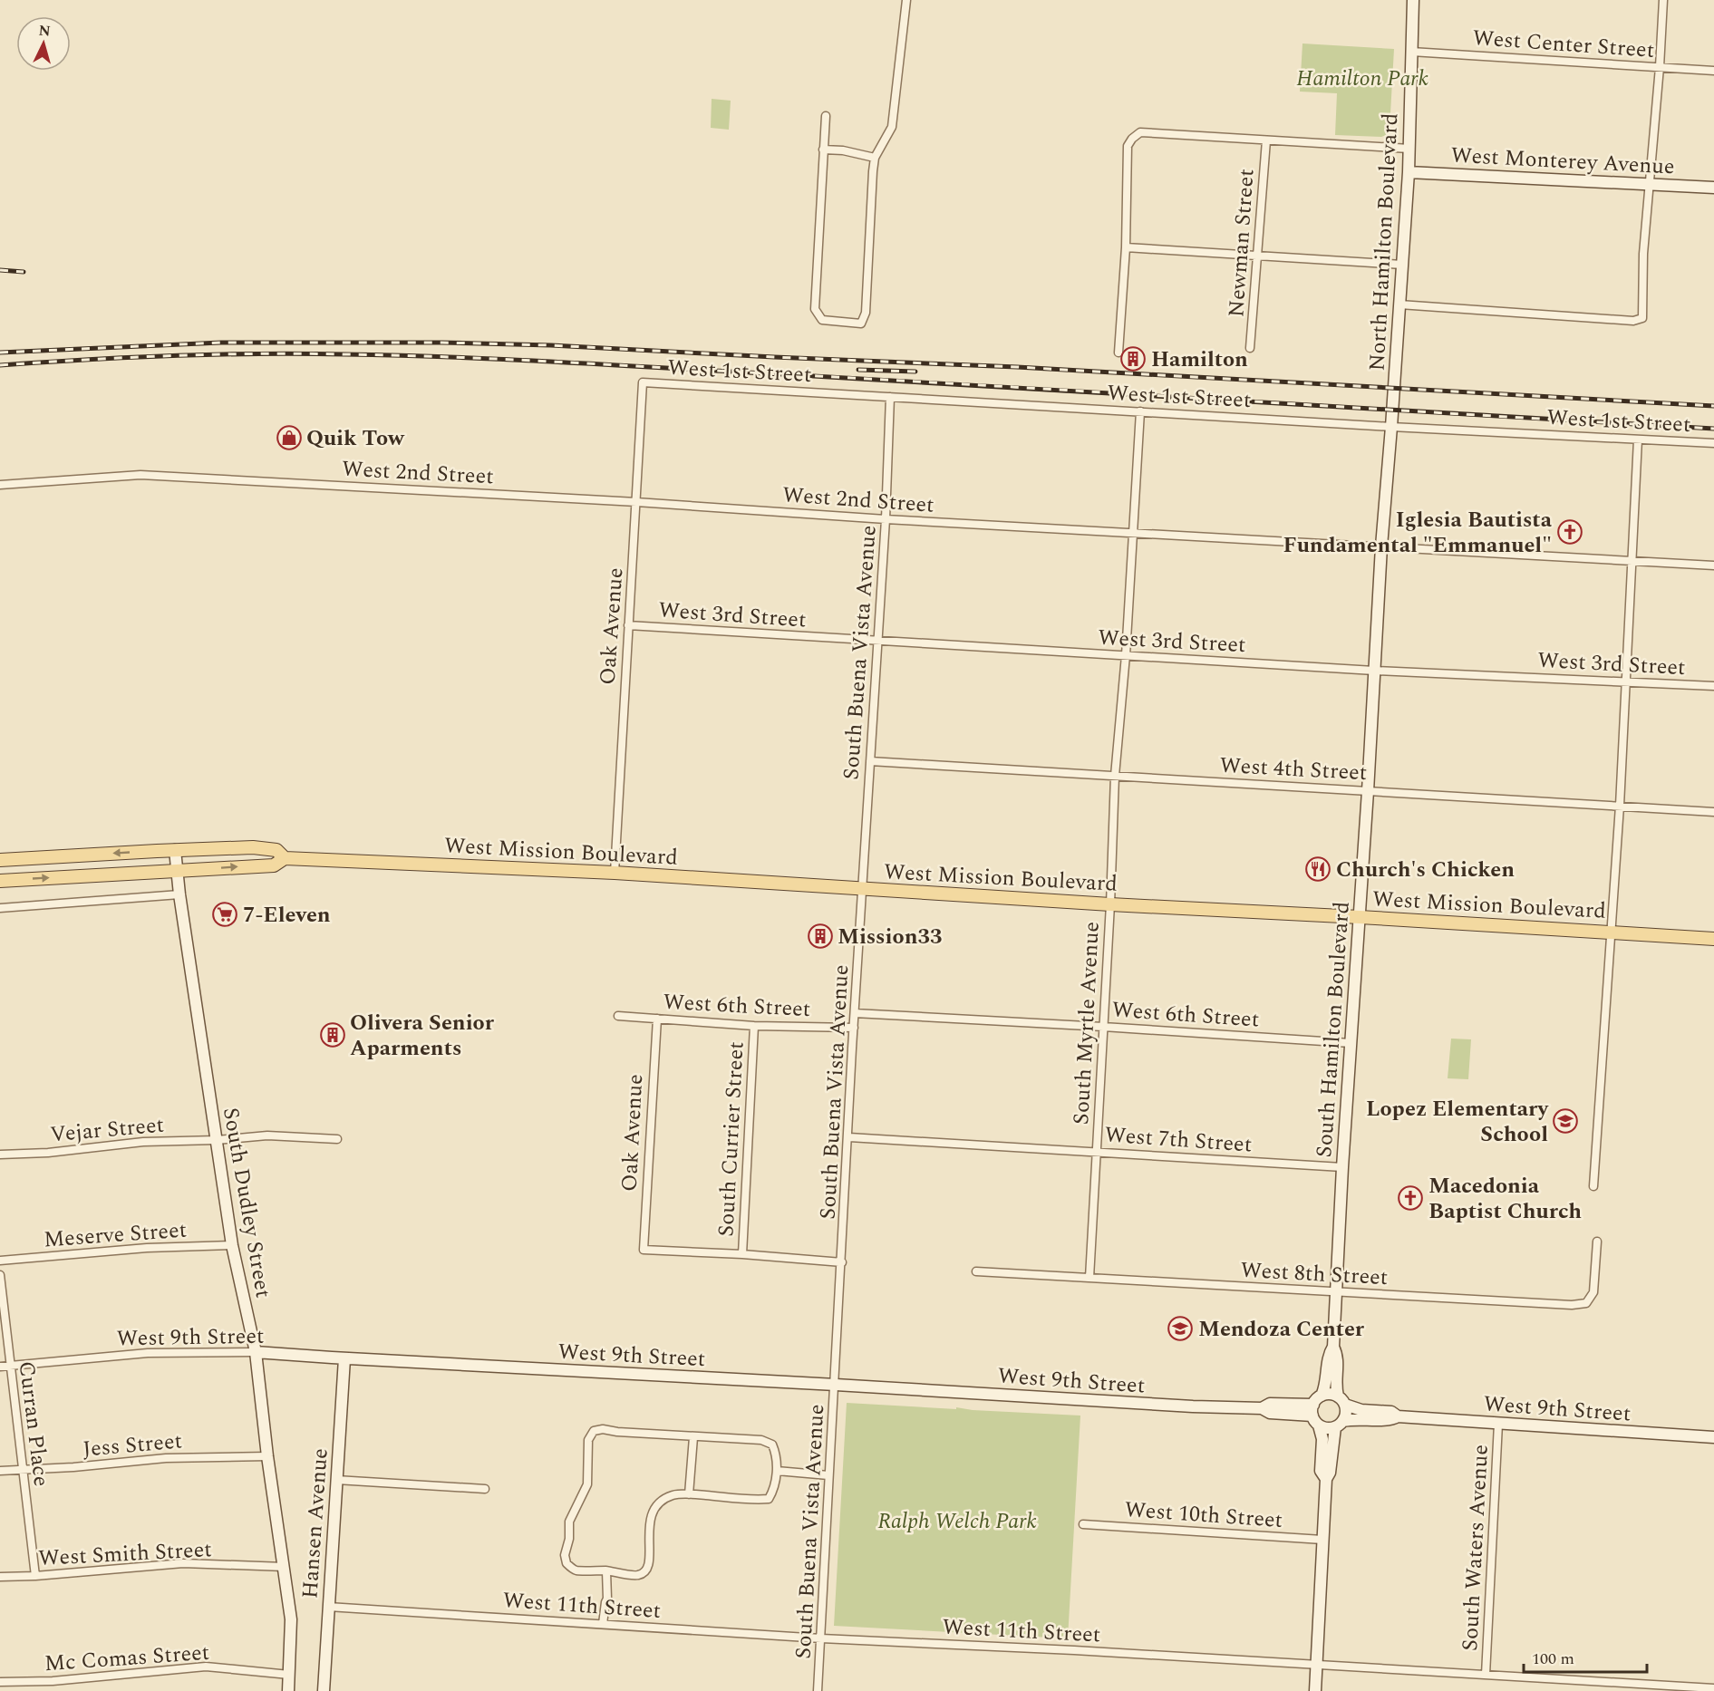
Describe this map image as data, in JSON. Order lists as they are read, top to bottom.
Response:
{
  "streets": {
    "main road": ["West Mission Boulevard"],
    "street": [
      "West Center Street",
      "West Monterey Avenue",
      "North Hamilton Boulevard",
      "Newman Street",
      "West 1st Street",
      "West 2nd Street",
      "West 3rd Street",
      "Oak Avenue",
      "South Buena Vista Avenue",
      "West 4th Street",
      "West 6th Street",
      "South Myrtle Avenue",
      "South Hamilton Boulevard",
      "Vejar Street",
      "South Currier Street",
      "West 7th Street",
      "South Dudley Street",
      "Meserve Street",
      "West 8th Street",
      "West 9th Street",
      "Curran Place",
      "Jess Street",
      "West 10th Street",
      "Hansen Avenue",
      "South Waters Avenue",
      "West Smith Street",
      "West 11th Street",
      "Mc Comas Street"
    ]
  },
  "crossings": [
    ["West Center Street", "North Hamilton Boulevard"],
    ["West Monterey Avenue", "North Hamilton Boulevard"],
    ["North Hamilton Boulevard", "South Hamilton Boulevard"],
    ["West 1st Street", "Oak Avenue"],
    ["West 1st Street", "South Buena Vista Avenue"],
    ["West 1st Street", "South Myrtle Avenue"],
    ["West 1st Street", "South Hamilton Boulevard"],
    ["West 2nd Street", "Oak Avenue"],
    ["West 2nd Street", "South Buena Vista Avenue"],
    ["West 2nd Street", "South Myrtle Avenue"],
    ["West 2nd Street", "South Hamilton Boulevard"],
    ["West 3rd Street", "Oak Avenue"],
    ["West 3rd Street", "South Buena Vista Avenue"],
    ["West 3rd Street", "South Myrtle Avenue"],
    ["West 3rd Street", "South Hamilton Boulevard"],
    ["Oak Avenue", "West Mission Boulevard"],
    ["Oak Avenue", "West 6th Street"],
    ["Oak Avenue", "South Currier Street"],
    ["South Buena Vista Avenue", "West 4th Street"],
    ["South Buena Vista Avenue", "West Mission Boulevard"],
    ["South Buena Vista Avenue", "West 6th Street"],
    ["South Buena Vista Avenue", "West 7th Street"],
    ["South Buena Vista Avenue", "West 9th Street"],
    ["South Buena Vista Avenue", "West 11th Street"],
    ["West 4th Street", "South Myrtle Avenue"],
    ["West 4th Street", "South Hamilton Boulevard"],
    ["West Mission Boulevard", "South Myrtle Avenue"],
    ["West Mission Boulevard", "South Hamilton Boulevard"],
    ["West Mission Boulevard", "South Dudley Street"],
    ["West 6th Street", "South Myrtle Avenue"],
    ["West 6th Street", "South Hamilton Boulevard"],
    ["West 6th Street", "South Currier Street"],
    ["South Myrtle Avenue", "West 7th Street"],
    ["South Myrtle Avenue", "West 8th Street"],
    ["South Hamilton Boulevard", "West 7th Street"],
    ["South Hamilton Boulevard", "West 8th Street"],
    ["South Hamilton Boulevard", "West 9th Street"],
    ["South Hamilton Boulevard", "West 10th Street"],
    ["South Hamilton Boulevard", "West 11th Street"],
    ["Vejar Street", "South Dudley Street"],
    ["South Dudley Street", "Meserve Street"],
    ["South Dudley Street", "West 9th Street"],
    ["South Dudley Street", "Jess Street"],
    ["South Dudley Street", "West Smith Street"],
    ["South Dudley Street", "Mc Comas Street"],
    ["West 9th Street", "Curran Place"],
    ["West 9th Street", "Hansen Avenue"],
    ["West 9th Street", "South Waters Avenue"],
    ["Curran Place", "Jess Street"],
    ["Curran Place", "West Smith Street"],
    ["Hansen Avenue", "West 11th Street"],
    ["South Waters Avenue", "West 11th Street"]
  ],
  "parks": ["Hamilton Park", "Ralph Welch Park"],
  "places": {
    "building": ["Hamilton", "Mission33", "Olivera Senior Aparments"],
    "shop": ["Quik Tow"],
    "church": ["Iglesia Bautista Fundamental \"Emmanuel\"", "Macedonia Baptist Church"],
    "restaurant": ["Church's Chicken"],
    "supermarket": ["7-Eleven"],
    "school or university": ["Lopez Elementary School", "Mendoza Center"]
  },
  "scale_bar": "100 m",
  "north": "top"
}
